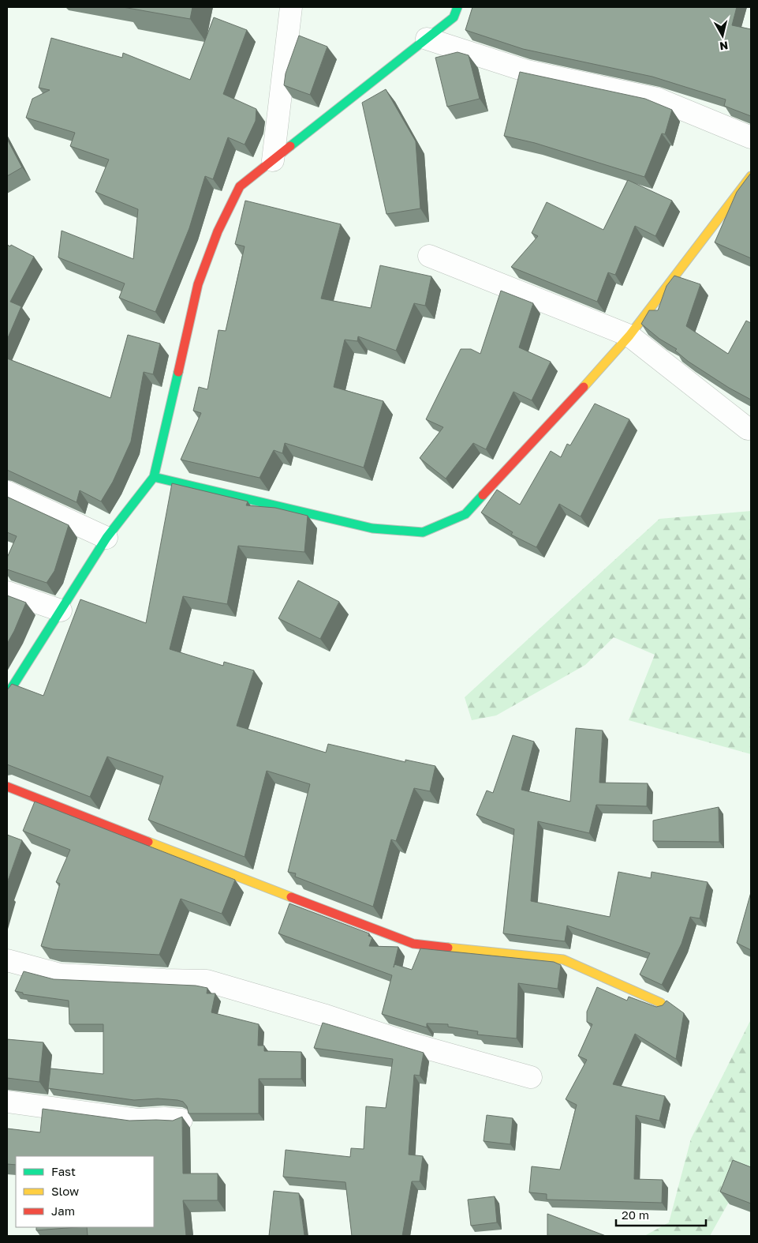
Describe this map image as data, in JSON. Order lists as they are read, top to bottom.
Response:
{
  "legend": ["Fast", "Slow", "Jam"],
  "scale_bar": "20 m",
  "north": "bottom"
}
